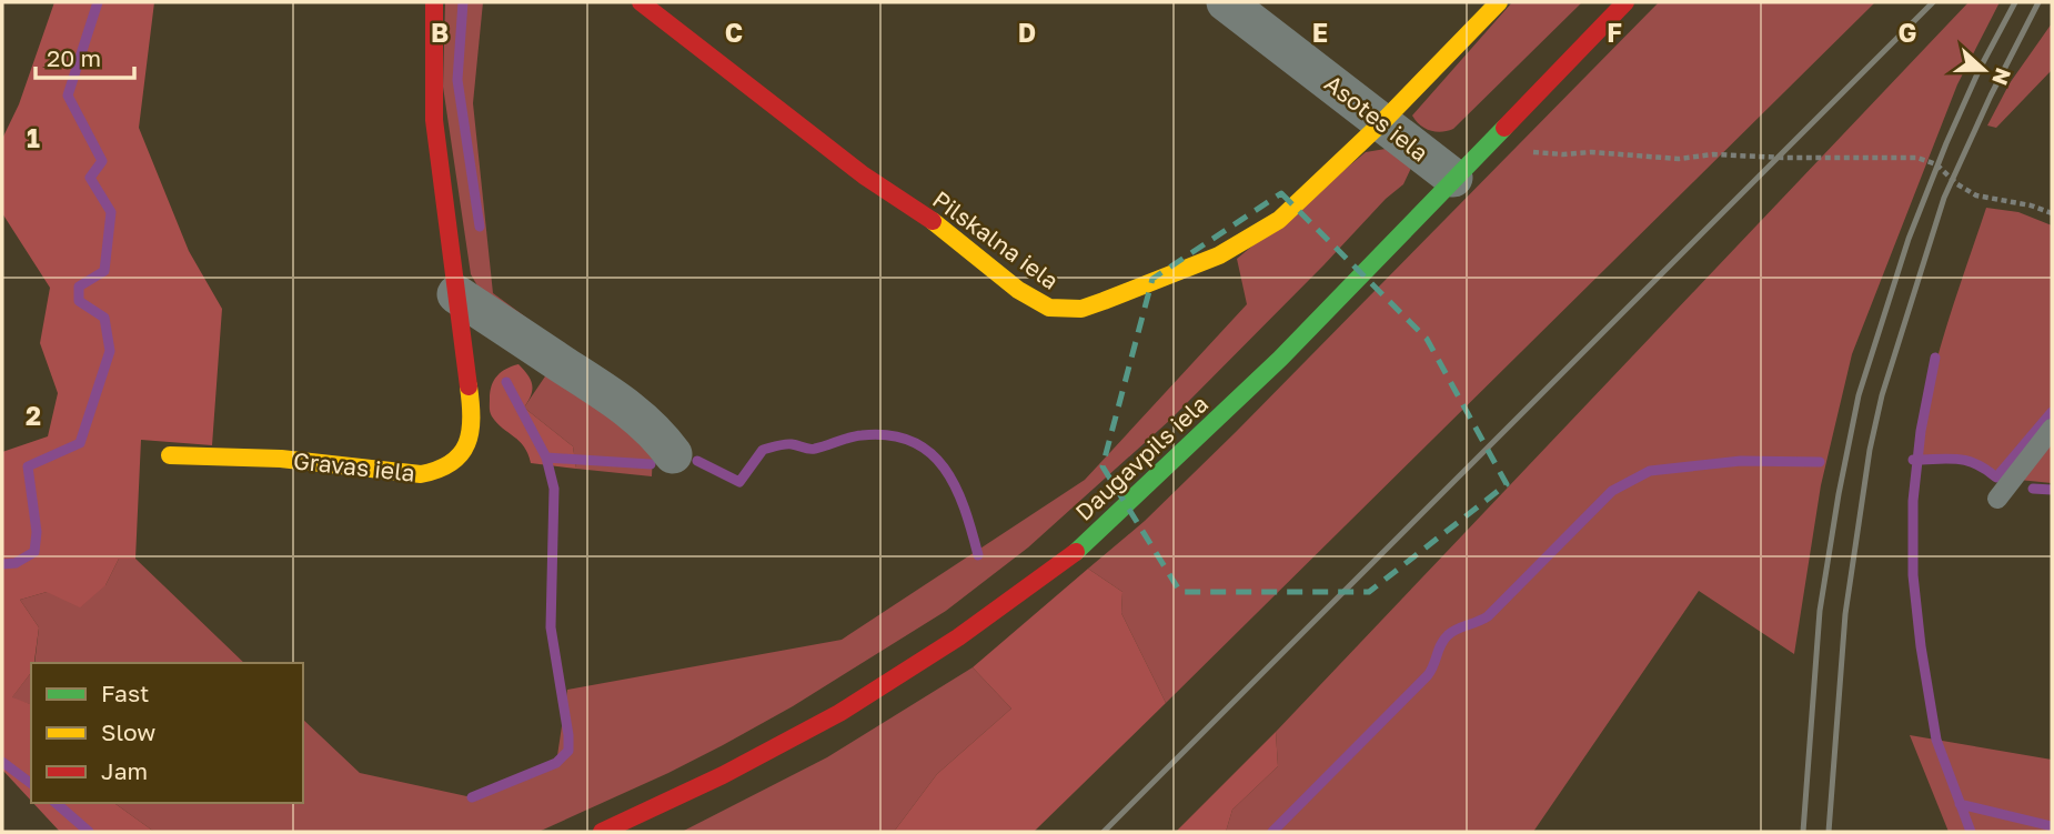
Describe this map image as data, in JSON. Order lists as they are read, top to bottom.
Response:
{
  "streets": {
    "main road": ["Pilskalna iela", "Daugavpils iela", "Gravas iela"],
    "street": ["Asotes iela"]
  },
  "crossings": [
    ["Asotes iela", "Pilskalna iela"],
    ["Asotes iela", "Daugavpils iela"]
  ],
  "legend": ["Fast", "Slow", "Jam"],
  "scale_bar": "20 m",
  "north": "right",
  "grid": {
    "columns": [
      "B",
      "C",
      "D",
      "E",
      "F",
      "G"
    ],
    "rows": ["1", "2"]
  }
}
